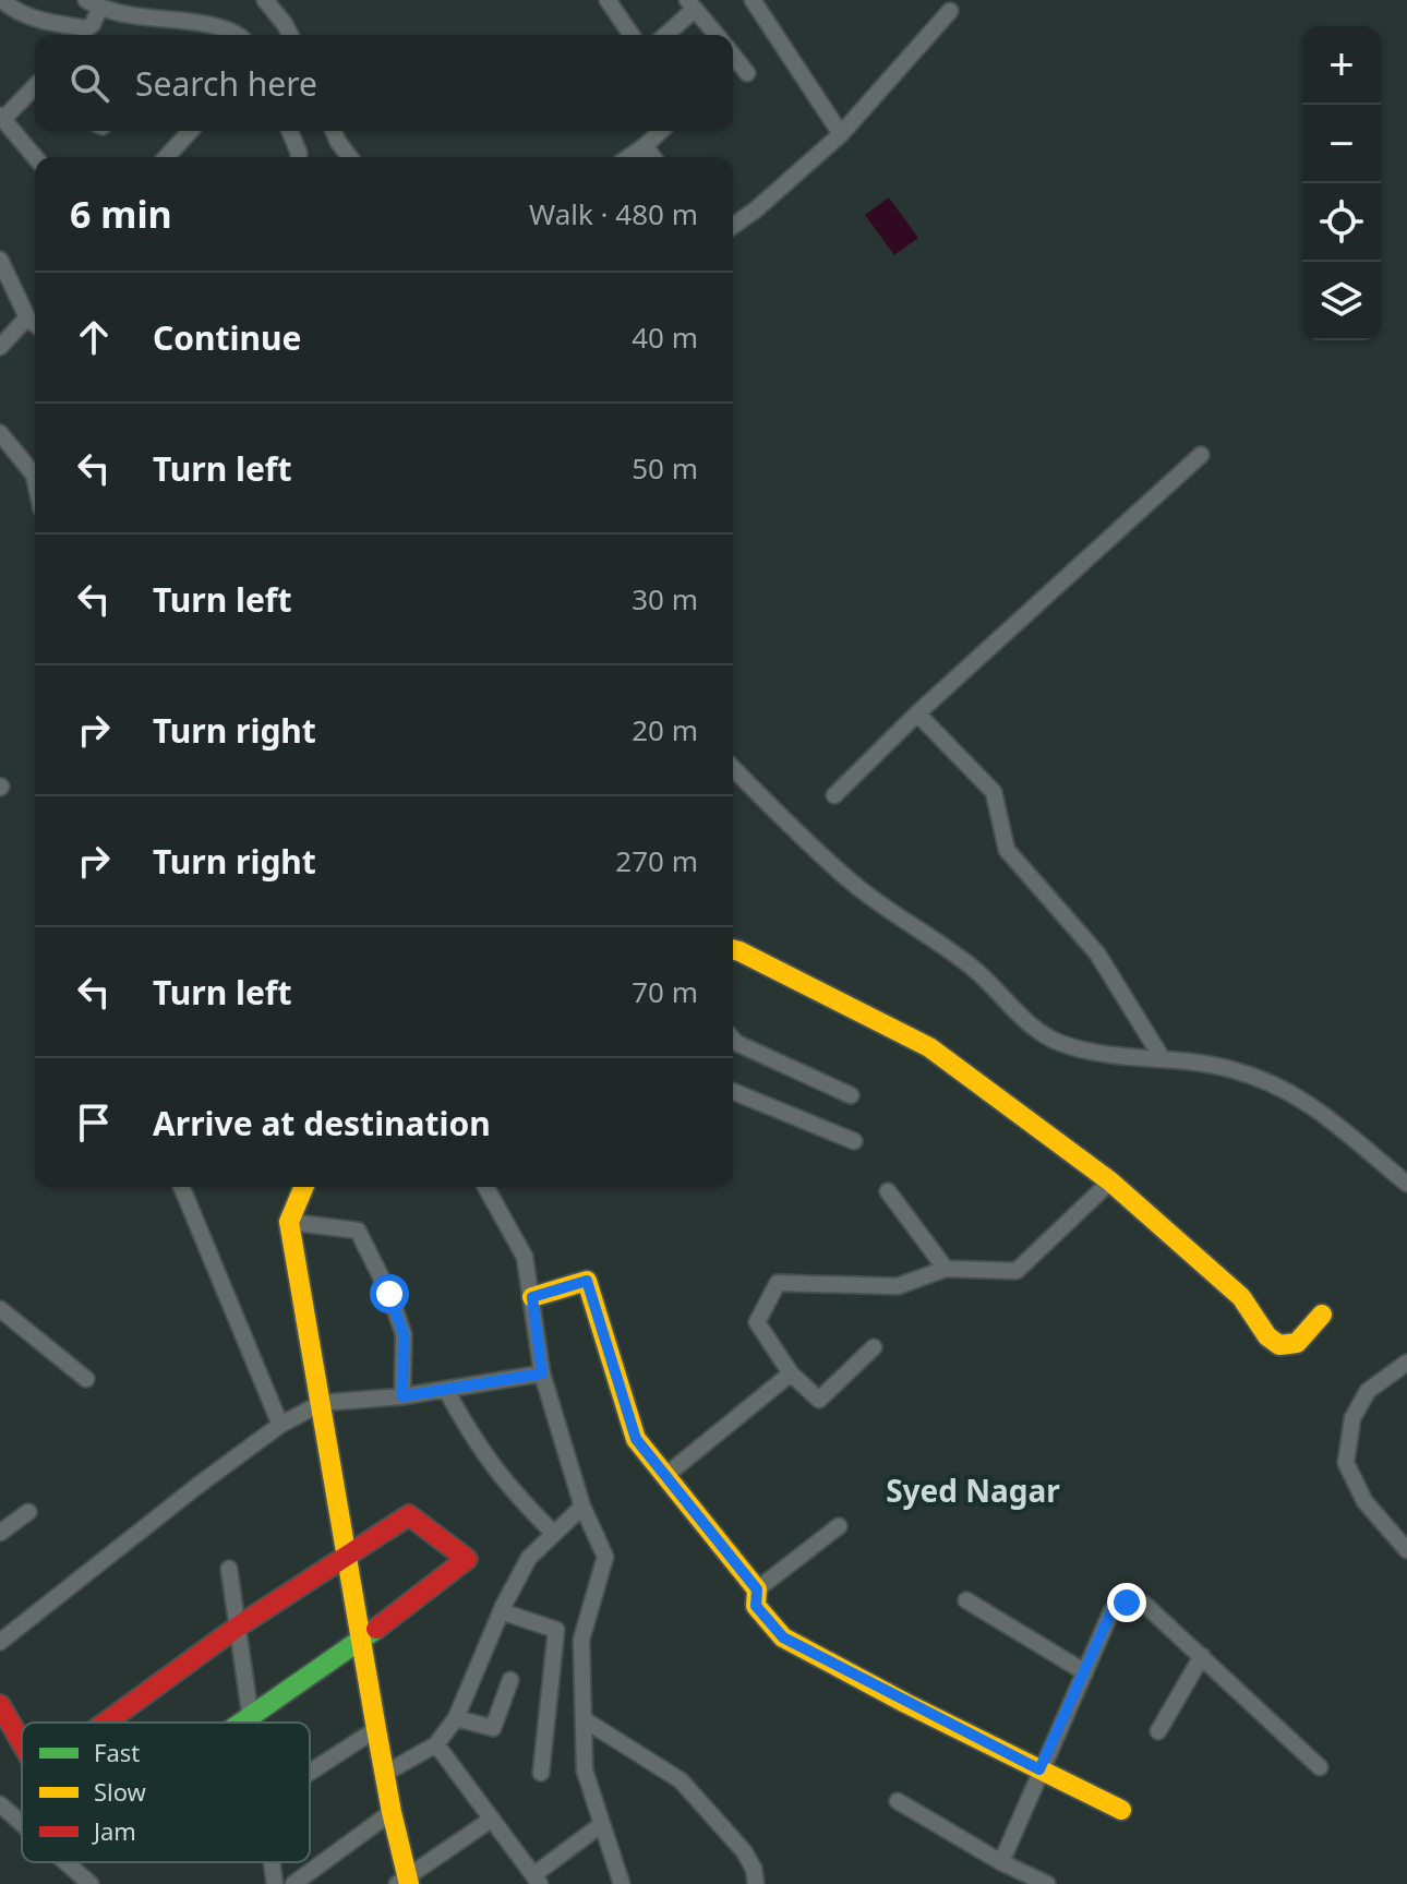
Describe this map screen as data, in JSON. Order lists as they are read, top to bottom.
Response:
{
  "districts": ["Syed Nagar"],
  "legend": ["Fast", "Slow", "Jam"],
  "page": {
    "map_buttons": ["+", "−"],
    "search": "Search here",
    "heading": ["6 min", "Walk · 480 m"],
    "list": [
      ["Continue", "40 m"],
      ["Turn left", "50 m"],
      ["Turn left", "30 m"],
      ["Turn right", "20 m"],
      ["Turn right", "270 m"],
      ["Turn left", "70 m"],
      "Arrive at destination"
    ]
  }
}
